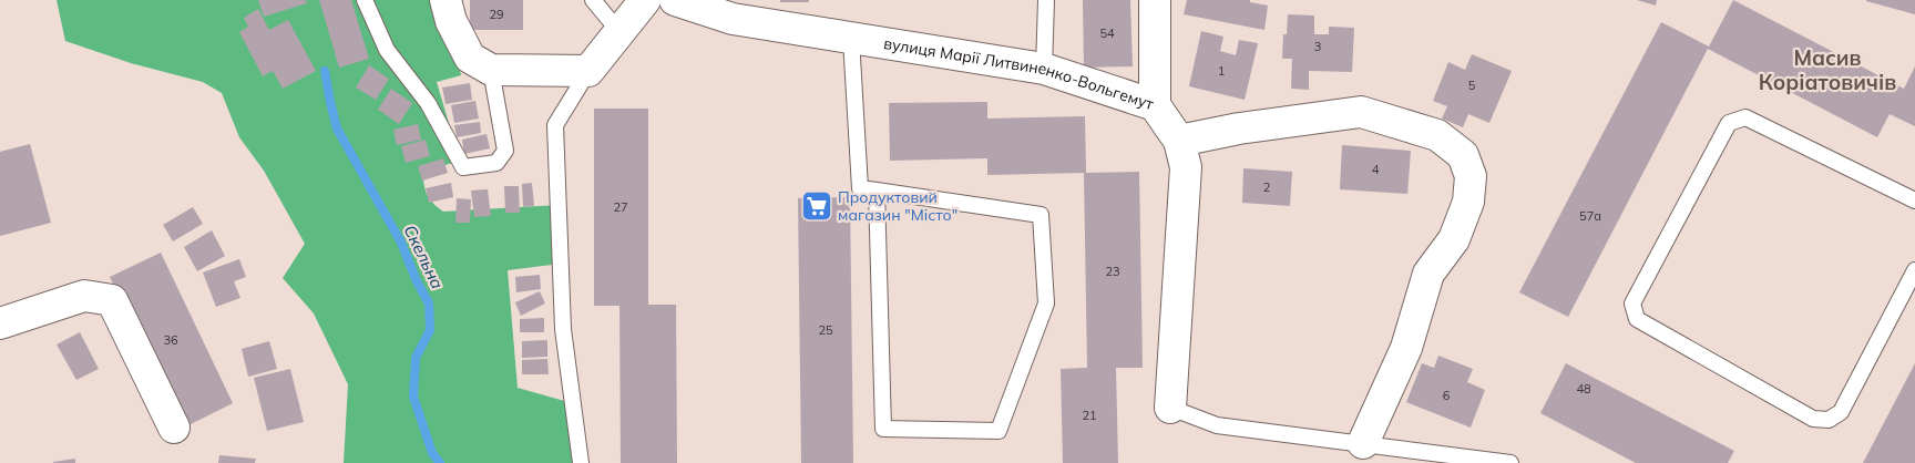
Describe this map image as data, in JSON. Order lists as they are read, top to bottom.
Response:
{
  "streets": {
    "street": ["вулиця Марії Литвиненко-Вольгемут"]
  },
  "districts": ["Масив Коріатовичів"],
  "water": ["Скельна"],
  "places": {
    "supermarket": ["Продуктовий магазин \"Місто\""]
  },
  "house_numbers": [
    "29",
    "54",
    "3",
    "1",
    "5",
    "4",
    "2",
    "27",
    "57а",
    "23",
    "25",
    "36",
    "48",
    "6",
    "21"
  ]
}
